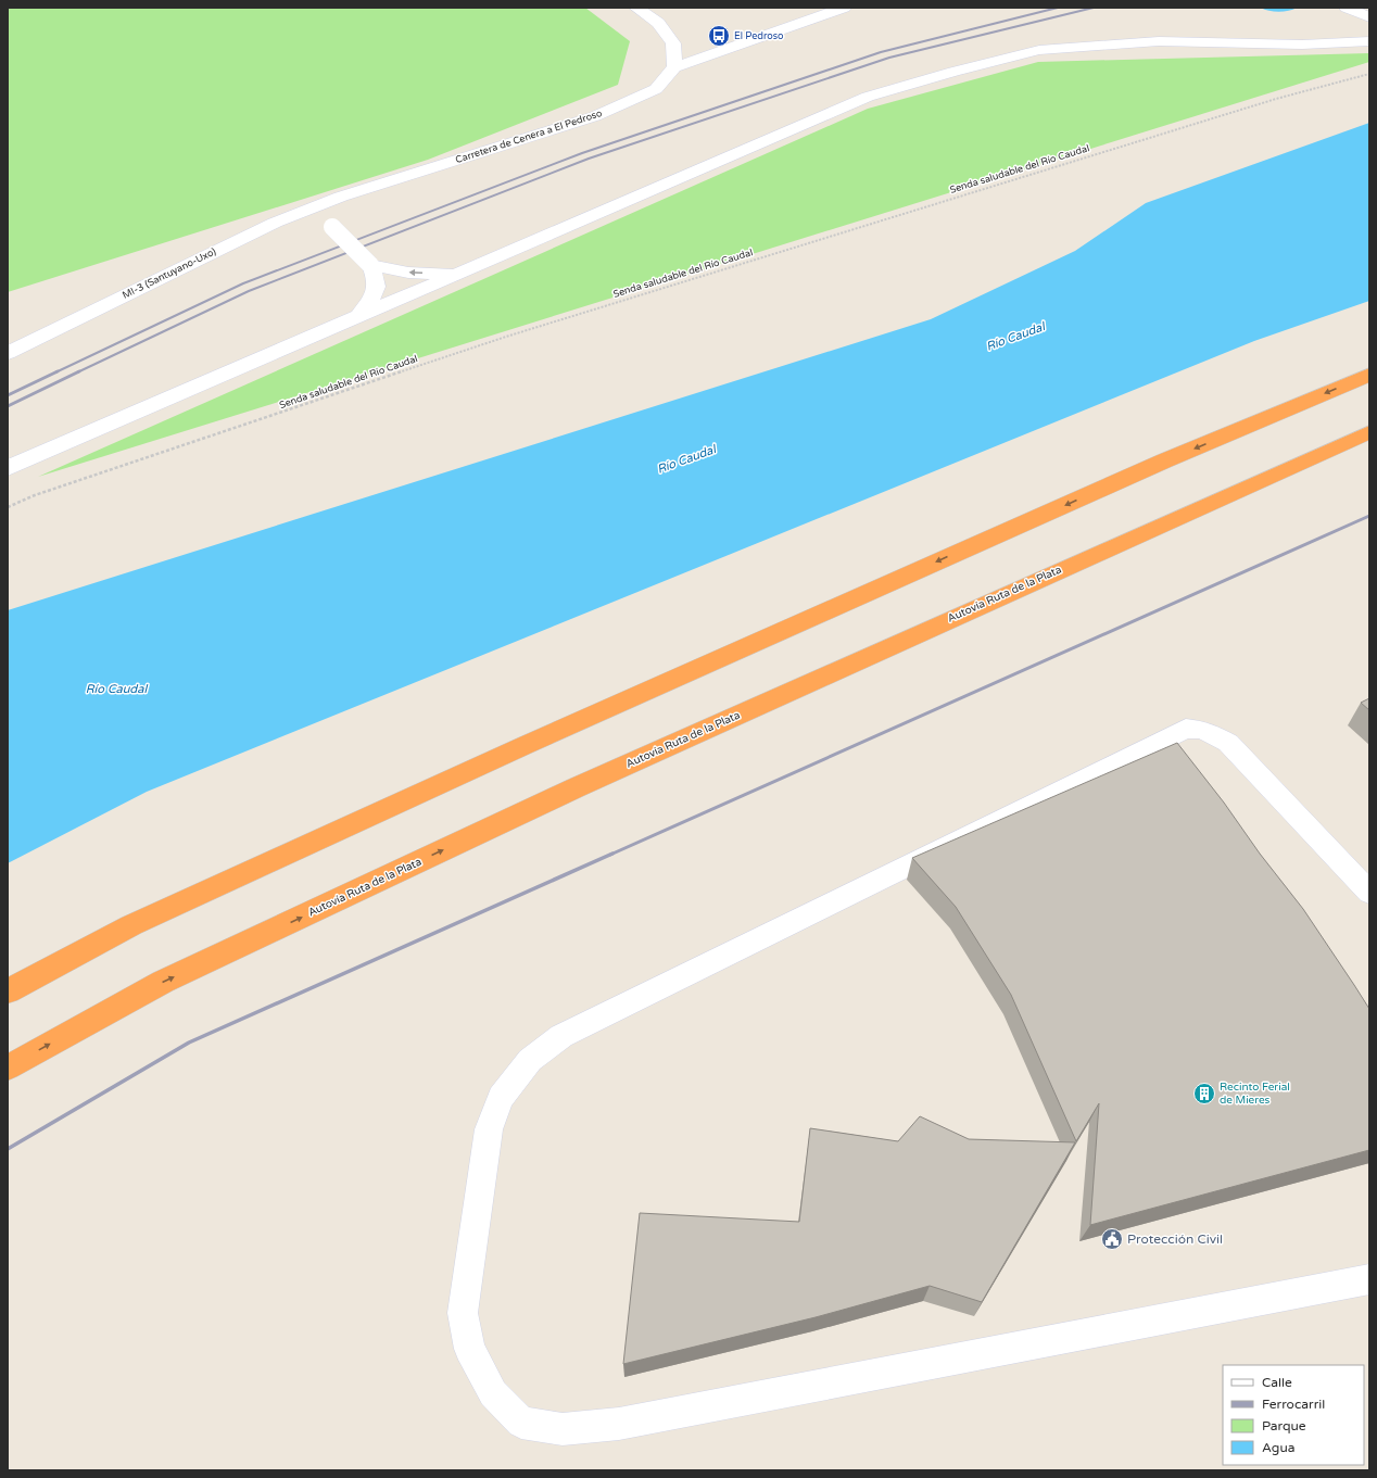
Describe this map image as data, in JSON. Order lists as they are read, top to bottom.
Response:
{
  "streets": {
    "highway": ["Autovía Ruta de la Plata"],
    "street": ["Carretera de Cenera a El Pedroso", "MI-3 (Santuyano-Uxo)"],
    "path": ["Senda saludable del Río Caudal"]
  },
  "crossings": [
    ["Carretera de Cenera a El Pedroso", "MI-3 (Santuyano-Uxo)"]
  ],
  "water": ["Río Caudal"],
  "places": {
    "bus stop": ["El Pedroso"],
    "building": ["Recinto Ferial de Mieres"],
    "public building": ["Protección Civil"]
  },
  "legend": [
    "Calle",
    "Ferrocarril",
    "Parque",
    "Agua"
  ]
}
